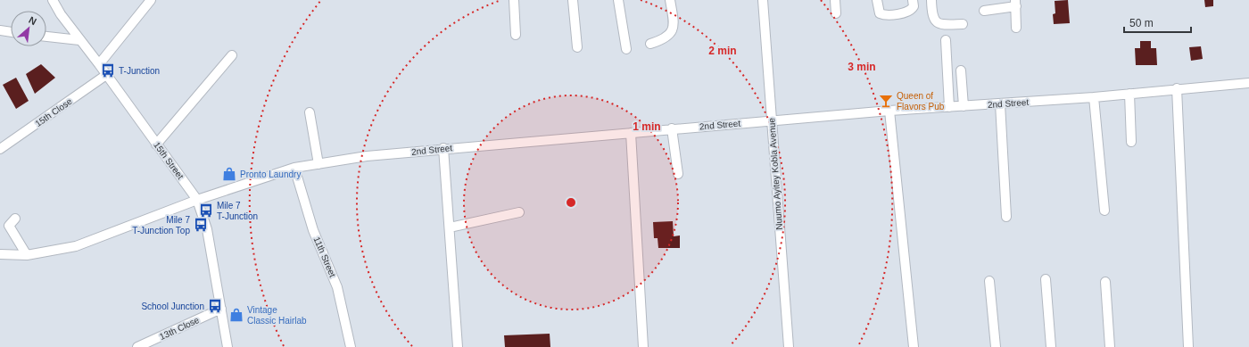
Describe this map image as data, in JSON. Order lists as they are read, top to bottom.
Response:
{
  "streets": {
    "street": [
      "2nd Street",
      "15th Close",
      "15th Street",
      "Nuumo Ayitey Kobla Avenue",
      "11th Street",
      "13th Close"
    ]
  },
  "crossings": [
    ["2nd Street", "15th Street"],
    ["2nd Street", "Nuumo Ayitey Kobla Avenue"],
    ["2nd Street", "11th Street"],
    ["15th Close", "15th Street"],
    ["15th Street", "13th Close"]
  ],
  "places": {
    "bus stop": [
      "T-Junction",
      "Mile 7 T-Junction",
      "Mile 7 T-Junction Top",
      "School Junction"
    ],
    "bar": ["Queen of Flavors Pub"],
    "shop": ["Pronto Laundry", "Vintage Classic Hairlab"]
  },
  "scale_bar": "50 m",
  "north": "top right",
  "rings": ["2 min", "3 min", "1 min"]
}
